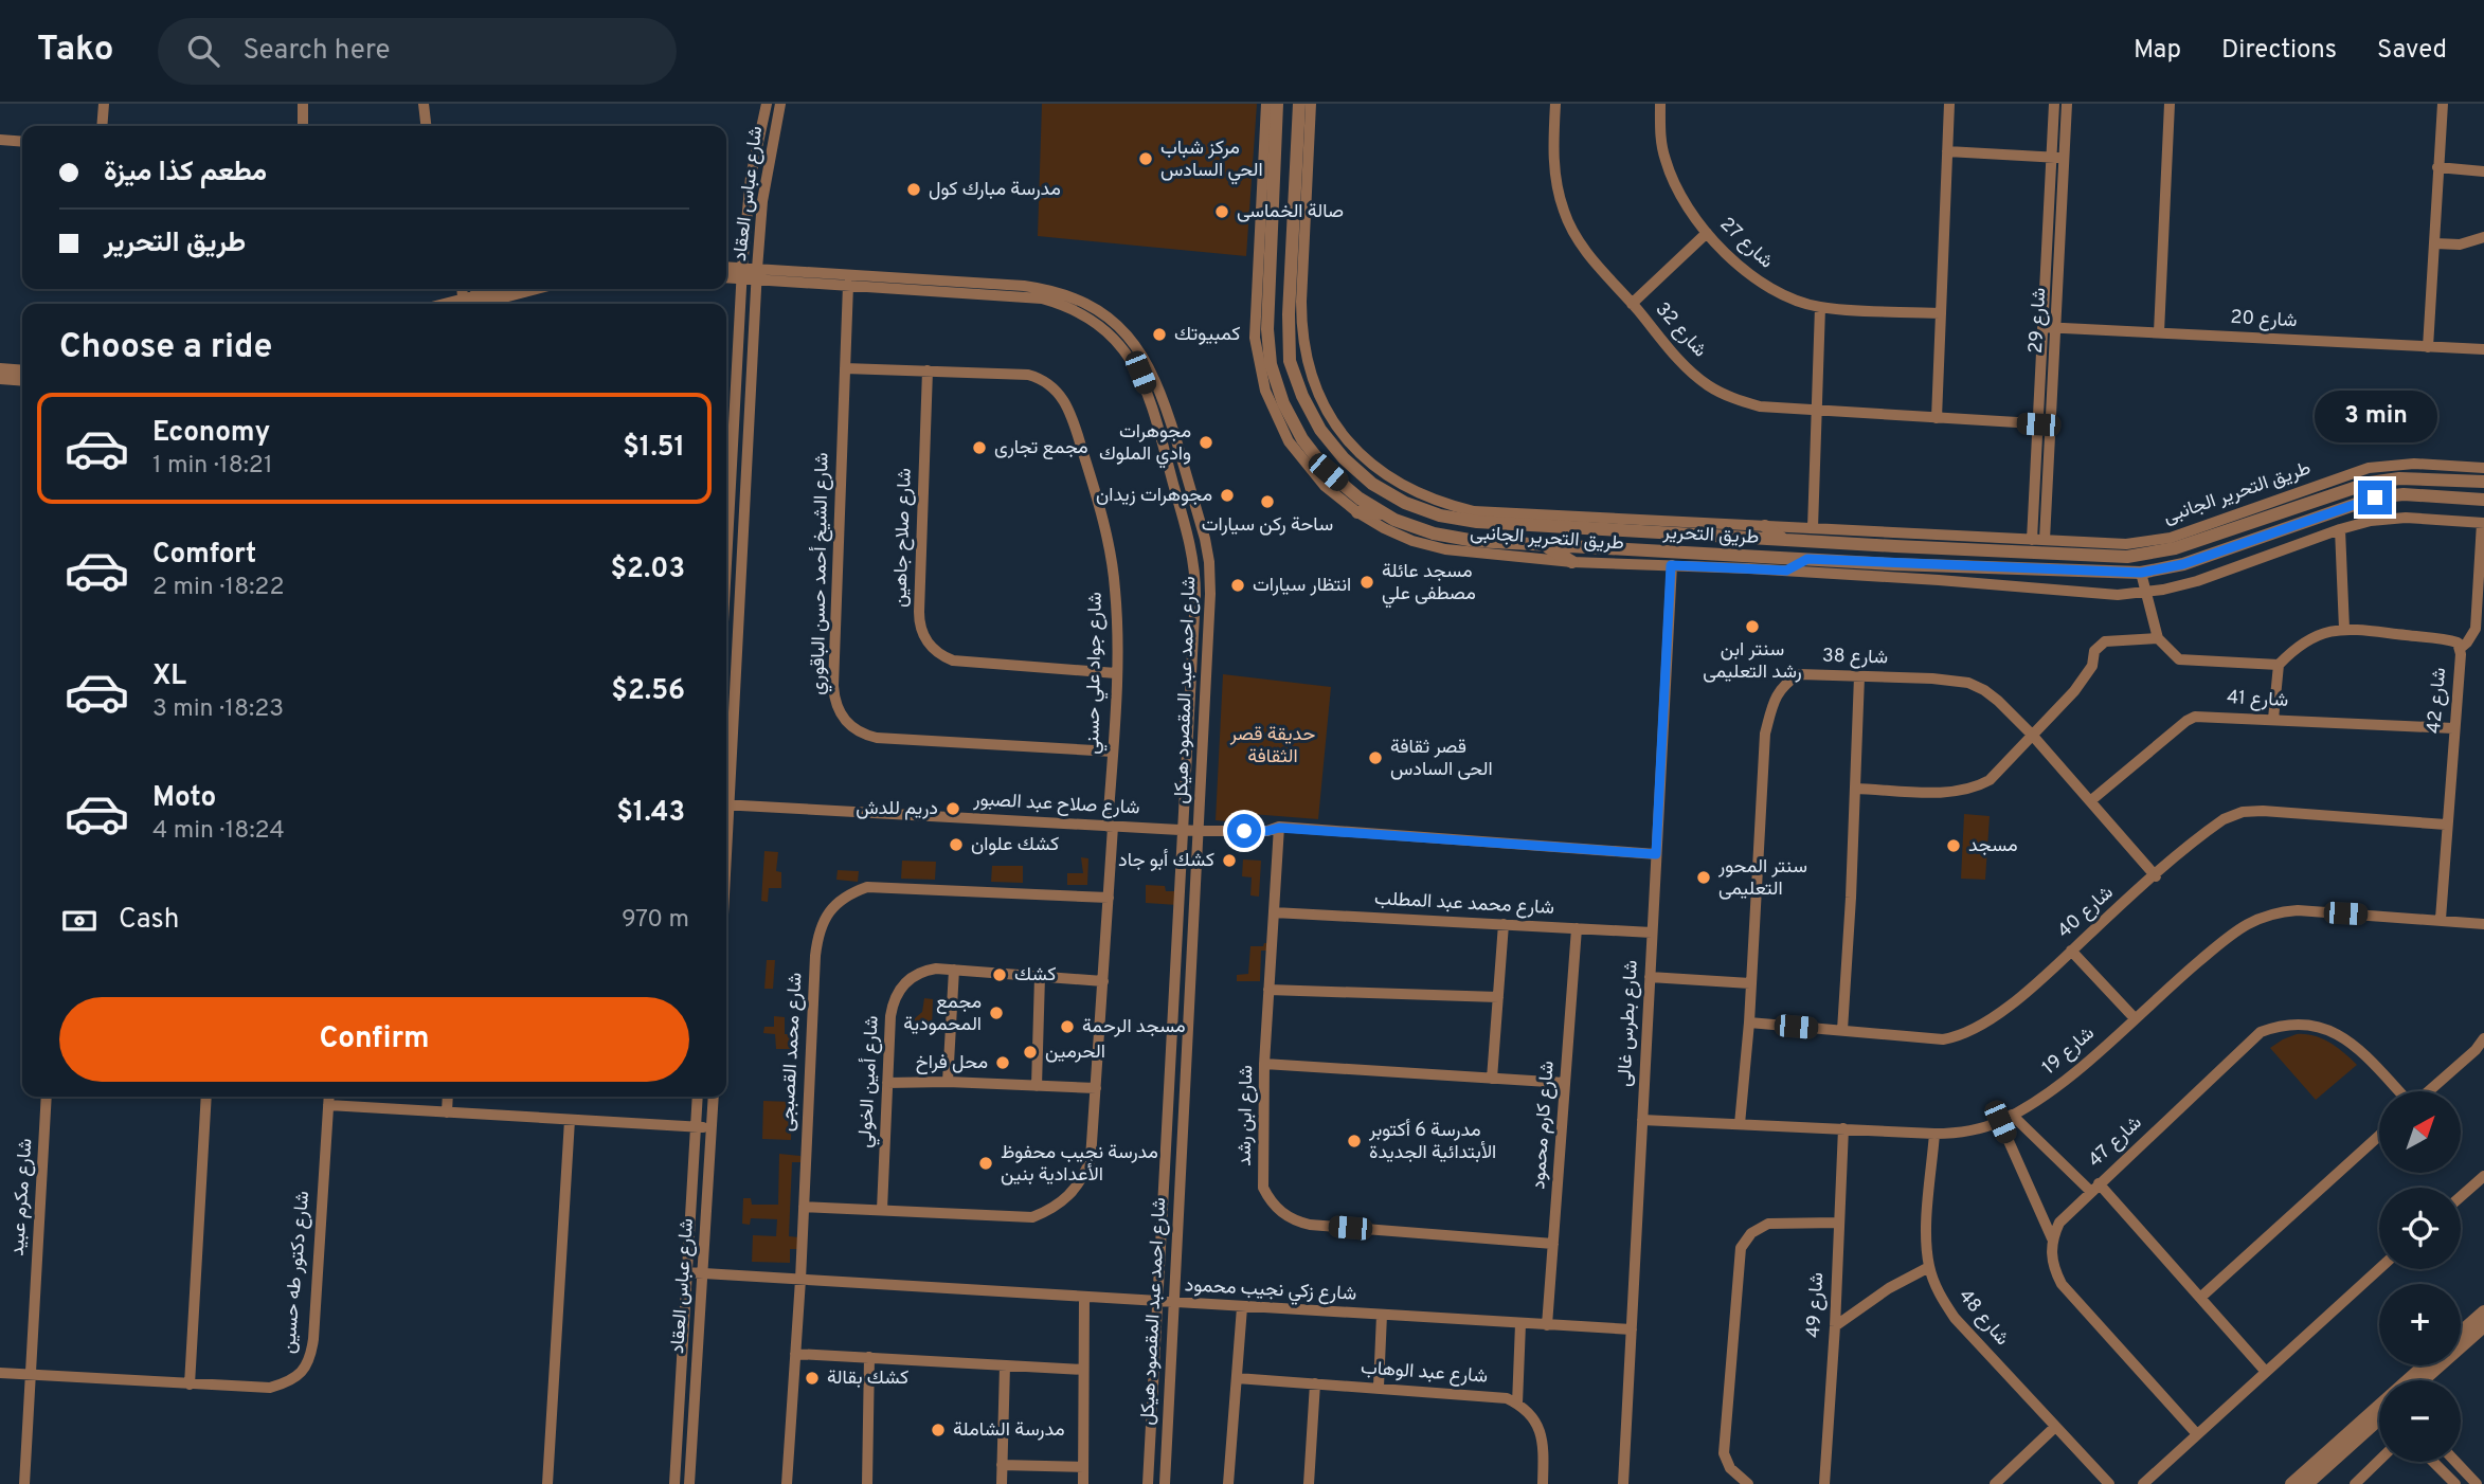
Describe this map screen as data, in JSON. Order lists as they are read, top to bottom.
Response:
{
  "streets": {
    "street": [
      "شارع عباس العقاد",
      "شارع 27",
      "شارع 20",
      "شارع 29",
      "شارع 32",
      "طريق التحرير الجانبى",
      "طريق التحرير",
      "شارع صلاح جاهين",
      "شارع الشيخ أحمد حسن الباقوري",
      "شارع 38",
      "شارع جواد علي حسني",
      "شارع احمد عبد المقصود هيكل",
      "شارع 41",
      "شارع 42",
      "شارع صلاح عبد الصبور",
      "شارع محمد عبد المطلب",
      "شارع 40",
      "شارع بطرس غالى",
      "شارع 19",
      "شارع محمد القصبجى",
      "شارع أمين الخولي",
      "شارع ابن رشد",
      "شارع كارم محمود",
      "شارع 47",
      "شارع مكرم عبيد",
      "شارع دكتور طه حسين",
      "شارع زكي نجيب محمود",
      "شارع 49",
      "شارع 48",
      "شارع عبد الوهاب"
    ]
  },
  "crossings": [
    ["شارع عباس العقاد", "شارع احمد عبد المقصود هيكل"],
    ["شارع عباس العقاد", "شارع زكي نجيب محمود"],
    ["شارع 20", "شارع 29"],
    ["شارع 29", "شارع 32"],
    ["شارع 29", "طريق التحرير الجانبى"],
    ["طريق التحرير الجانبى", "شارع بطرس غالى"],
    ["شارع صلاح جاهين", "شارع جواد علي حسني"],
    ["شارع الشيخ أحمد حسن الباقوري", "شارع جواد علي حسني"],
    ["شارع الشيخ أحمد حسن الباقوري", "شارع احمد عبد المقصود هيكل"],
    ["شارع 38", "شارع 41"],
    ["شارع 38", "شارع 40"],
    ["شارع 38", "شارع 19"],
    ["شارع جواد علي حسني", "شارع صلاح عبد الصبور"],
    ["شارع جواد علي حسني", "شارع محمد القصبجى"],
    ["شارع جواد علي حسني", "شارع أمين الخولي"],
    ["شارع احمد عبد المقصود هيكل", "شارع صلاح عبد الصبور"],
    ["شارع احمد عبد المقصود هيكل", "شارع زكي نجيب محمود"],
    ["شارع 41", "شارع 42"],
    ["شارع 42", "شارع 40"],
    ["شارع 42", "شارع 19"],
    ["شارع صلاح عبد الصبور", "شارع بطرس غالى"],
    ["شارع صلاح عبد الصبور", "شارع ابن رشد"],
    ["شارع محمد عبد المطلب", "شارع بطرس غالى"],
    ["شارع محمد عبد المطلب", "شارع ابن رشد"],
    ["شارع محمد عبد المطلب", "شارع كارم محمود"],
    ["شارع بطرس غالى", "شارع 19"],
    ["شارع بطرس غالى", "شارع زكي نجيب محمود"],
    ["شارع 19", "شارع 49"],
    ["شارع 19", "شارع 48"],
    ["شارع محمد القصبجى", "شارع زكي نجيب محمود"],
    ["شارع ابن رشد", "شارع كارم محمود"],
    ["شارع كارم محمود", "شارع زكي نجيب محمود"],
    ["شارع مكرم عبيد", "شارع دكتور طه حسين"]
  ],
  "parks": ["حديقة قصر الثقافة"],
  "places": [
    "مركز شباب الحي السادس",
    "مدرسة مبارك كول",
    "صالة الخماسى",
    "كمبيوتك",
    "مجوهرات وادي الملوك",
    "مجمع تجارى",
    "مجوهرات زيدان",
    "ساحة ركن سيارات",
    "مسجد عائلة مصطفى علي",
    "انتظار سيارات",
    "سنتر ابن رشد التعليمى",
    "قصر ثقافة الحى السادس",
    "دريم للدش",
    "كشك علوان",
    "مسجد",
    "كشك أبو جاد",
    "سنتر المحور التعليمى",
    "كشك",
    "مجمع المحمودية",
    "مسجد الرحمة",
    "الحرمين",
    "محل فراخ",
    "مدرسة 6 أكتوبر الأبتدائية الجديدة",
    "مدرسة نجيب محفوظ الأعدادية بنين",
    "كشك بقالة",
    "مدرسة الشاملة"
  ],
  "north": "top right",
  "page": {
    "header": "Tako",
    "search": "Search here",
    "nav": ["Map", "Directions", "Saved"],
    "banner": ["مطعم كذا ميزة", "طريق التحرير"],
    "heading": "Choose a ride",
    "bubble": "3 min",
    "list": [
      {
        "name": "Economy",
        "note": "1 min · 18:21",
        "value": "$1.51"
      },
      {
        "name": "Comfort",
        "note": "2 min · 18:22",
        "value": "$2.03"
      },
      {
        "name": "XL",
        "note": "3 min · 18:23",
        "value": "$2.56"
      },
      {
        "name": "Moto",
        "note": "4 min · 18:24",
        "value": "$1.43"
      }
    ],
    "pay": ["Cash", "970 m"],
    "buttons": "Confirm",
    "map_buttons": ["+", "−"]
  }
}
